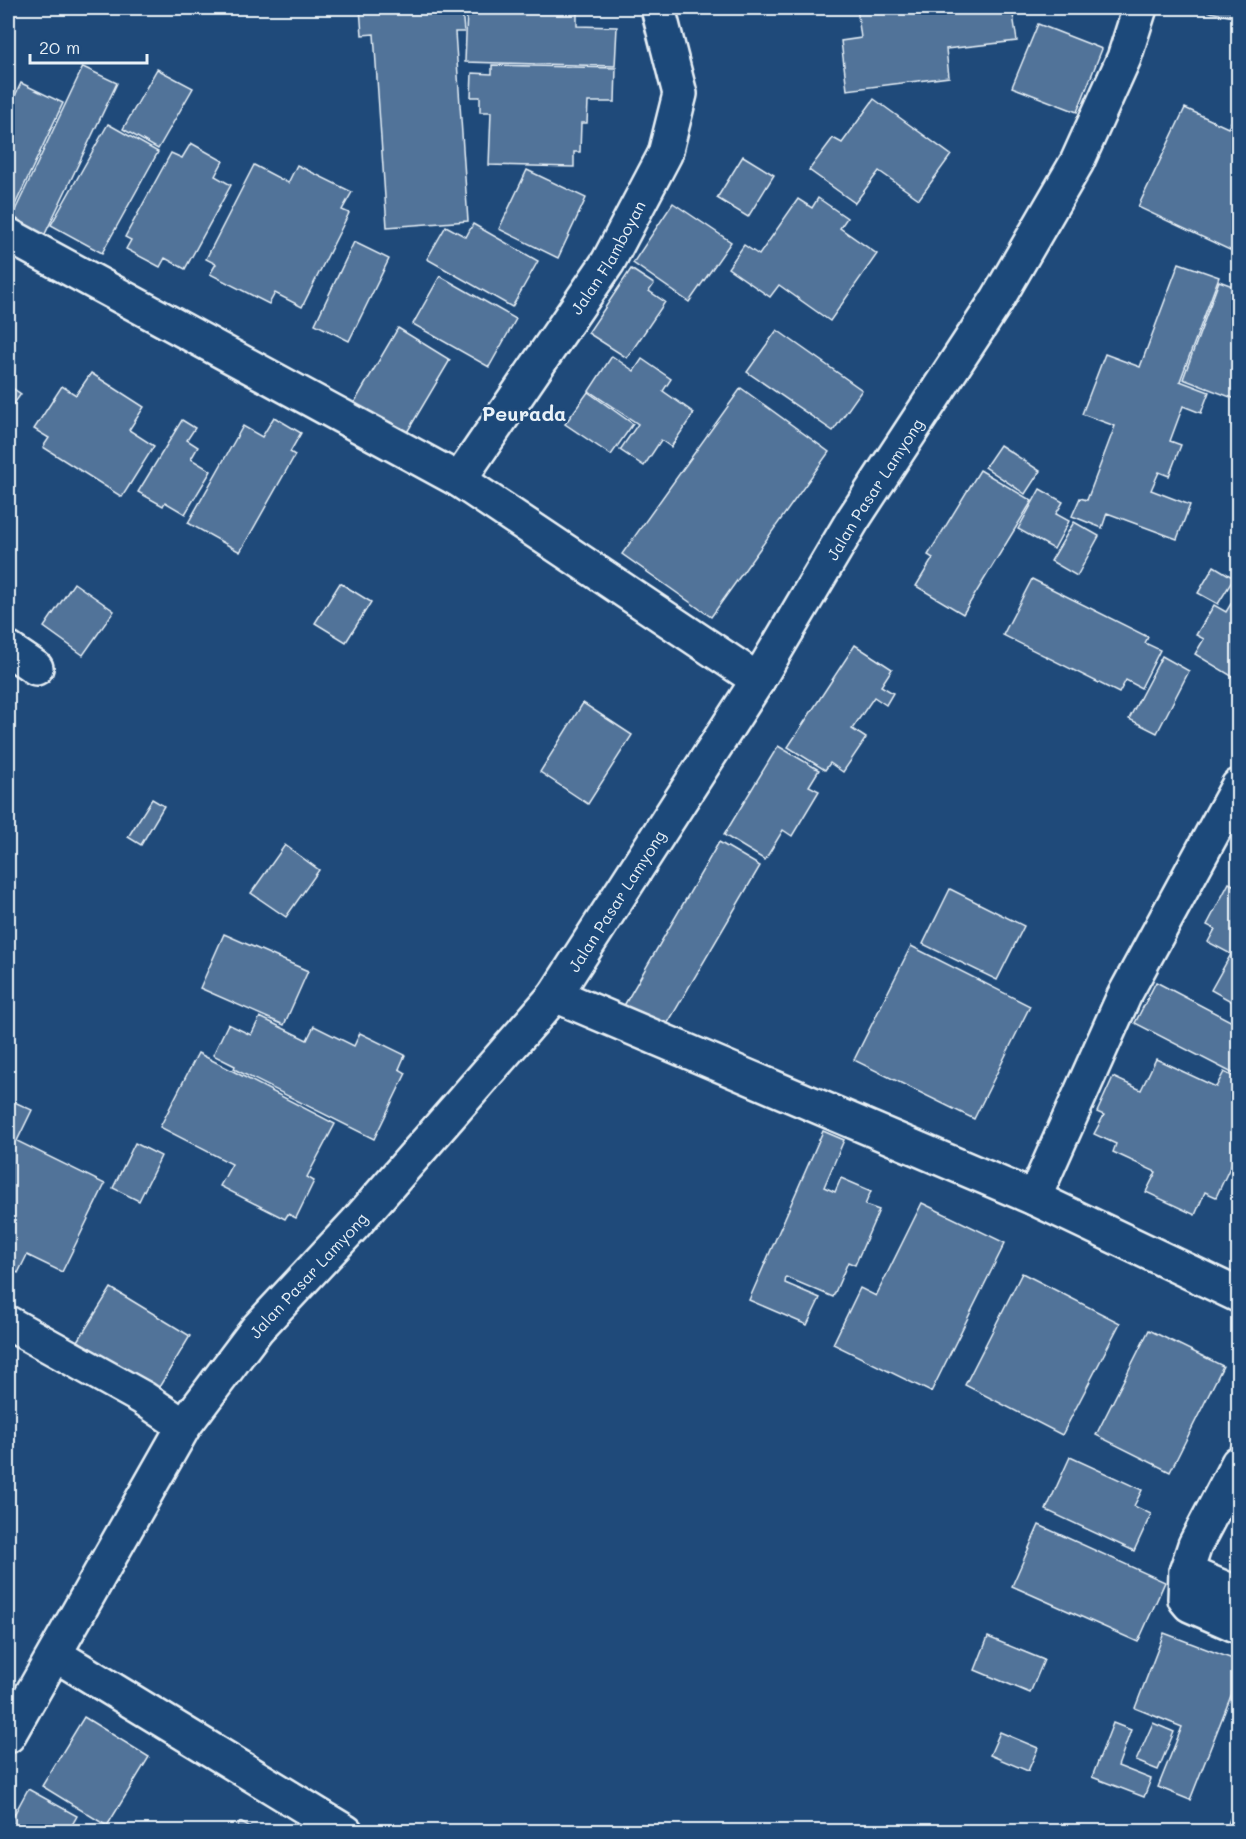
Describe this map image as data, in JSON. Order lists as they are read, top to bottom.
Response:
{
  "streets": {
    "street": ["Jalan Flamboyan", "Jalan Pasar Lamyong"]
  },
  "districts": ["Peurada"],
  "scale_bar": "20 m"
}
